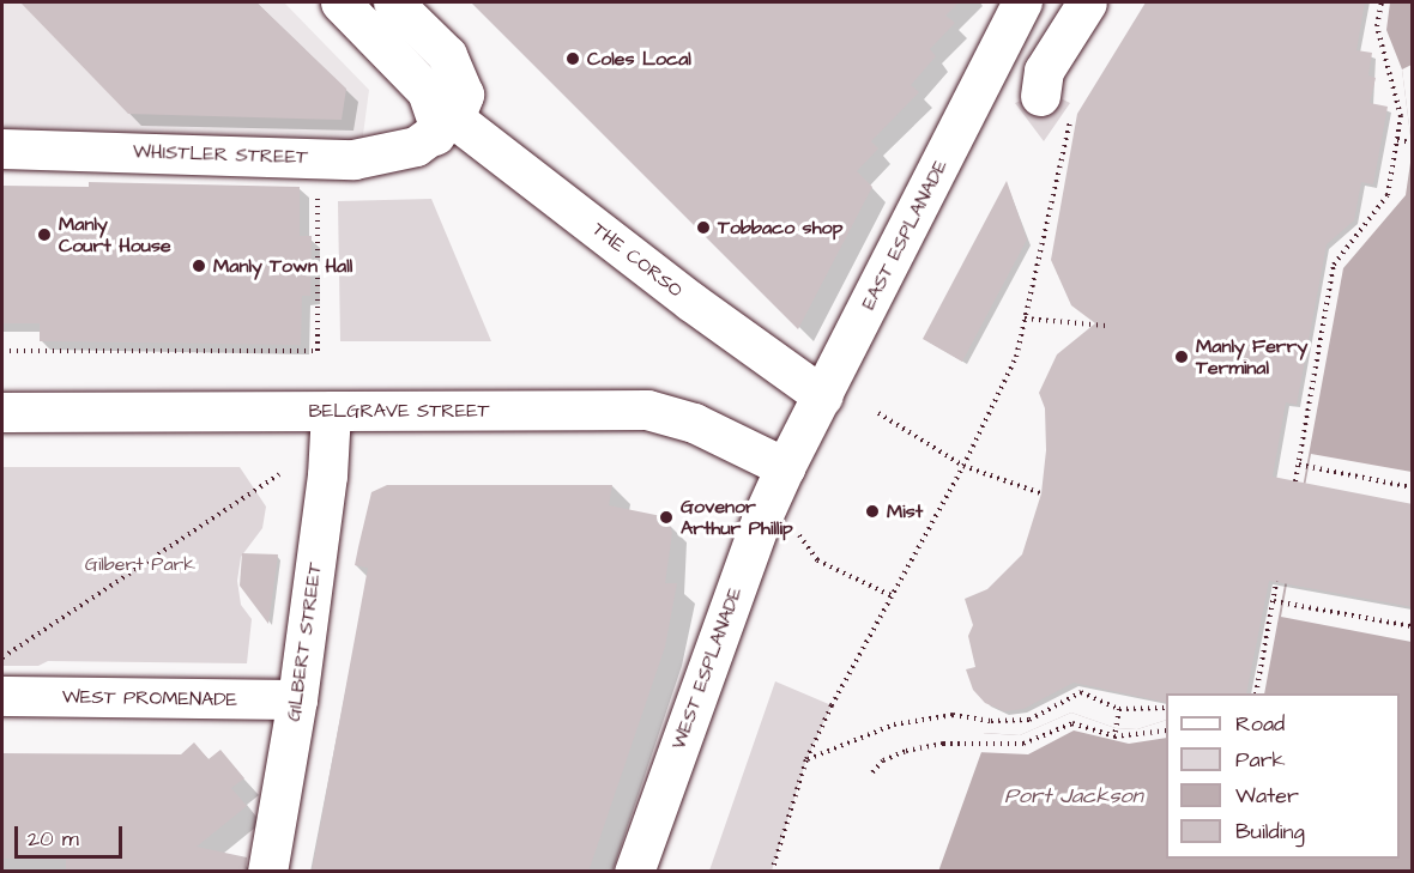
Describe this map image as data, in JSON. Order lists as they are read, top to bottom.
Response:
{
  "streets": {
    "street": [
      "WHISTLER STREET",
      "EAST ESPLANADE",
      "THE CORSO",
      "BELGRAVE STREET",
      "GILBERT STREET",
      "WEST ESPLANADE",
      "WEST PROMENADE"
    ]
  },
  "crossings": [
    ["WHISTLER STREET", "THE CORSO"],
    ["EAST ESPLANADE", "THE CORSO"],
    ["EAST ESPLANADE", "BELGRAVE STREET"],
    ["EAST ESPLANADE", "WEST ESPLANADE"],
    ["BELGRAVE STREET", "GILBERT STREET"],
    ["BELGRAVE STREET", "WEST ESPLANADE"],
    ["GILBERT STREET", "WEST PROMENADE"]
  ],
  "water": ["Port Jackson"],
  "parks": ["Gilbert Park"],
  "places": [
    "Coles Local",
    "Tobbaco shop",
    "Manly Court House",
    "Manly Town Hall",
    "Manly Ferry Terminal",
    "Mist",
    "Govenor Arthur Phillip"
  ],
  "legend": [
    "Road",
    "Park",
    "Water",
    "Building"
  ],
  "scale_bar": "20 m"
}
